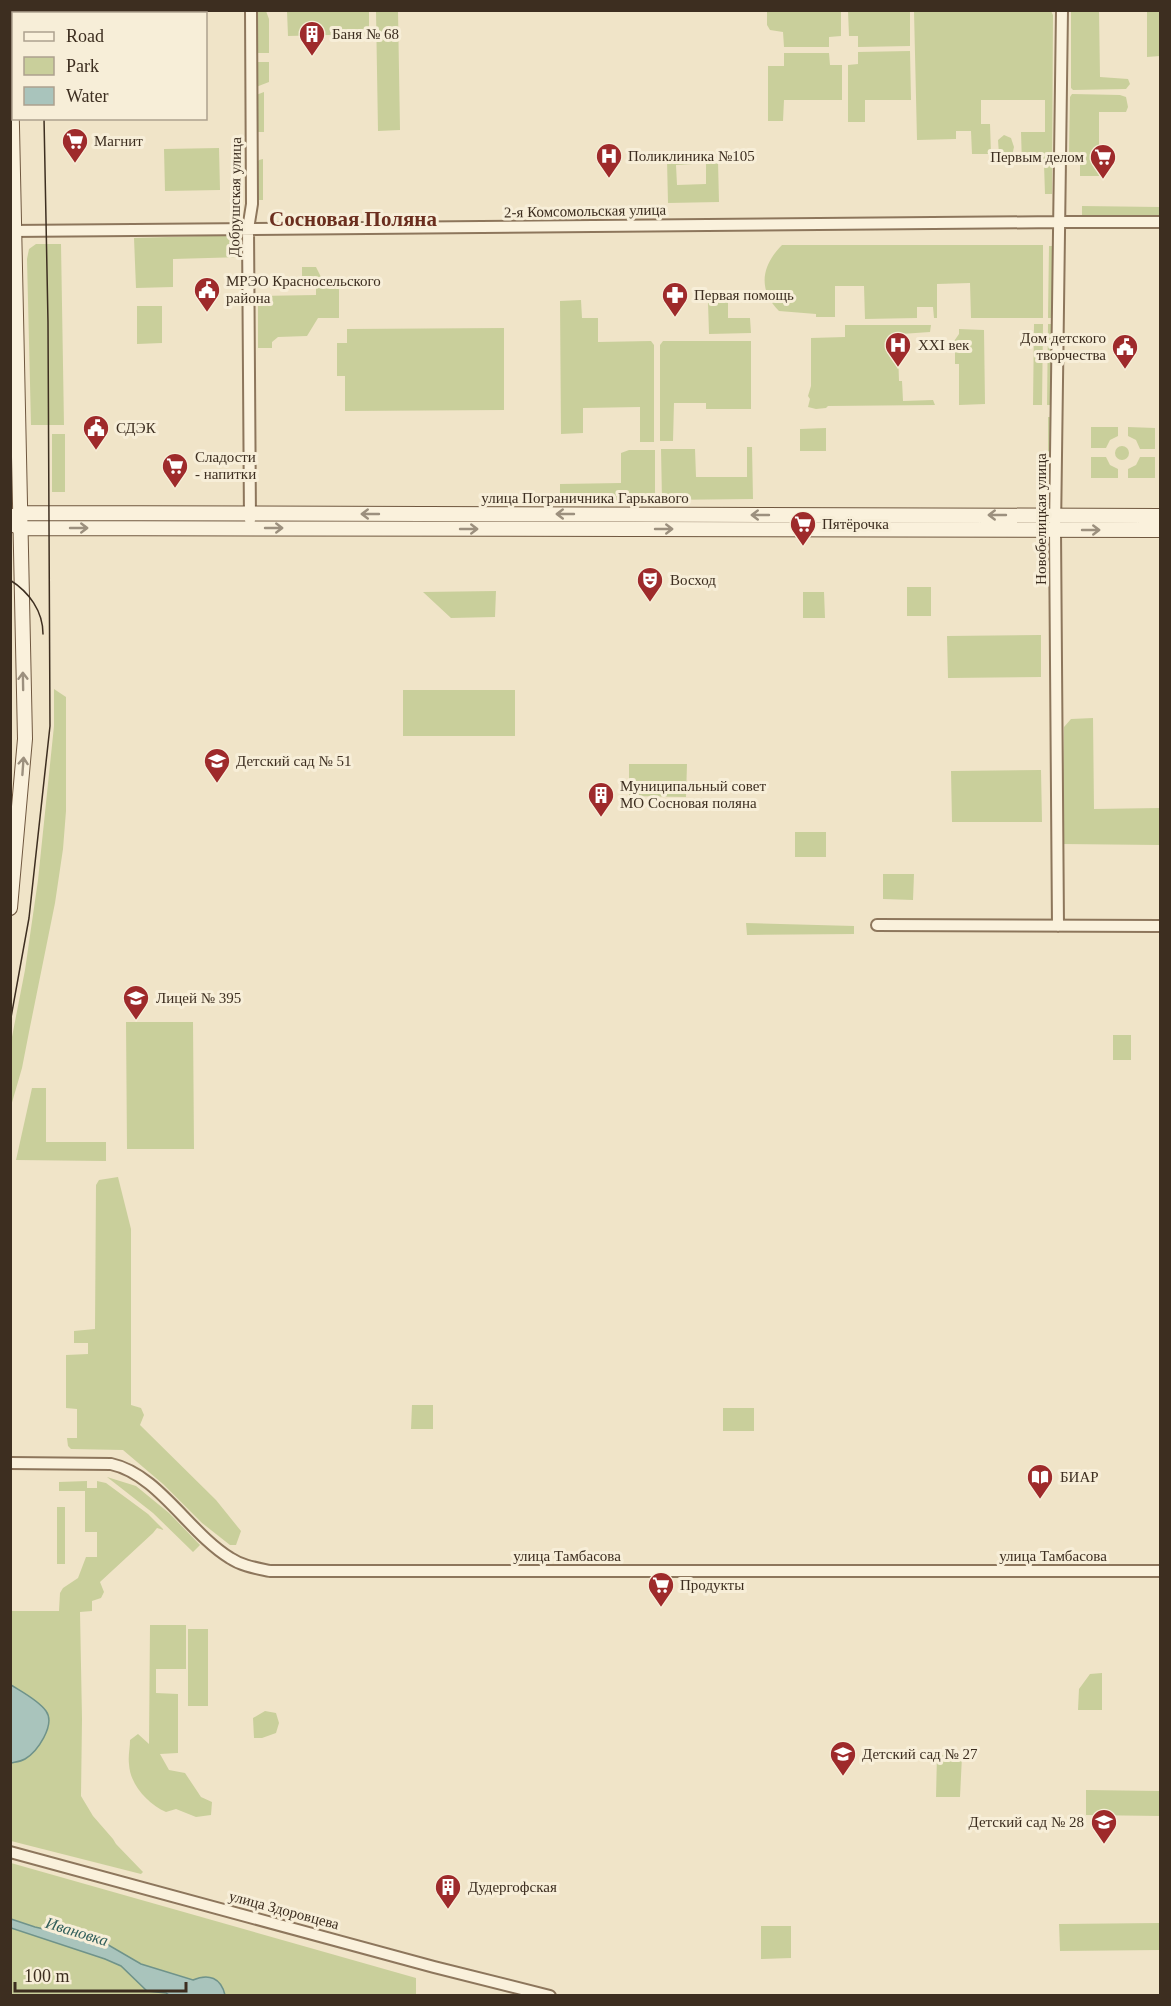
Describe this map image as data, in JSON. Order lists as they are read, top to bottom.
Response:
{
  "streets": {
    "street": [
      "Добрушская улица",
      "2-я Комсомольская улица",
      "улица Пограничника Гарькавого",
      "Новобелицкая улица",
      "улица Тамбасова",
      "улица Здоровцева"
    ]
  },
  "crossings": [
    ["Добрушская улица", "2-я Комсомольская улица"],
    ["Добрушская улица", "улица Пограничника Гарькавого"],
    ["2-я Комсомольская улица", "Новобелицкая улица"],
    ["улица Пограничника Гарькавого", "Новобелицкая улица"]
  ],
  "districts": ["Сосновая Поляна"],
  "water": ["Ивановка"],
  "places": {
    "building": ["Баня № 68", "Муниципальный совет МО Сосновая поляна", "Дудергофская"],
    "supermarket": [
      "Магнит",
      "Первым делом",
      "Сладости - напитки",
      "Пятёрочка",
      "Продукты"
    ],
    "hospital": ["Поликлиника №105", "XXI век"],
    "public building": ["МРЭО Красносельского района", "Дом детского творчества", "СДЭК"],
    "pharmacy": ["Первая помощь"],
    "theatre": ["Восход"],
    "school or university": [
      "Детский сад № 51",
      "Лицей № 395",
      "Детский сад № 27",
      "Детский сад № 28"
    ],
    "library": ["БИАР"]
  },
  "legend": ["Road", "Park", "Water"],
  "scale_bar": "100 m"
}
